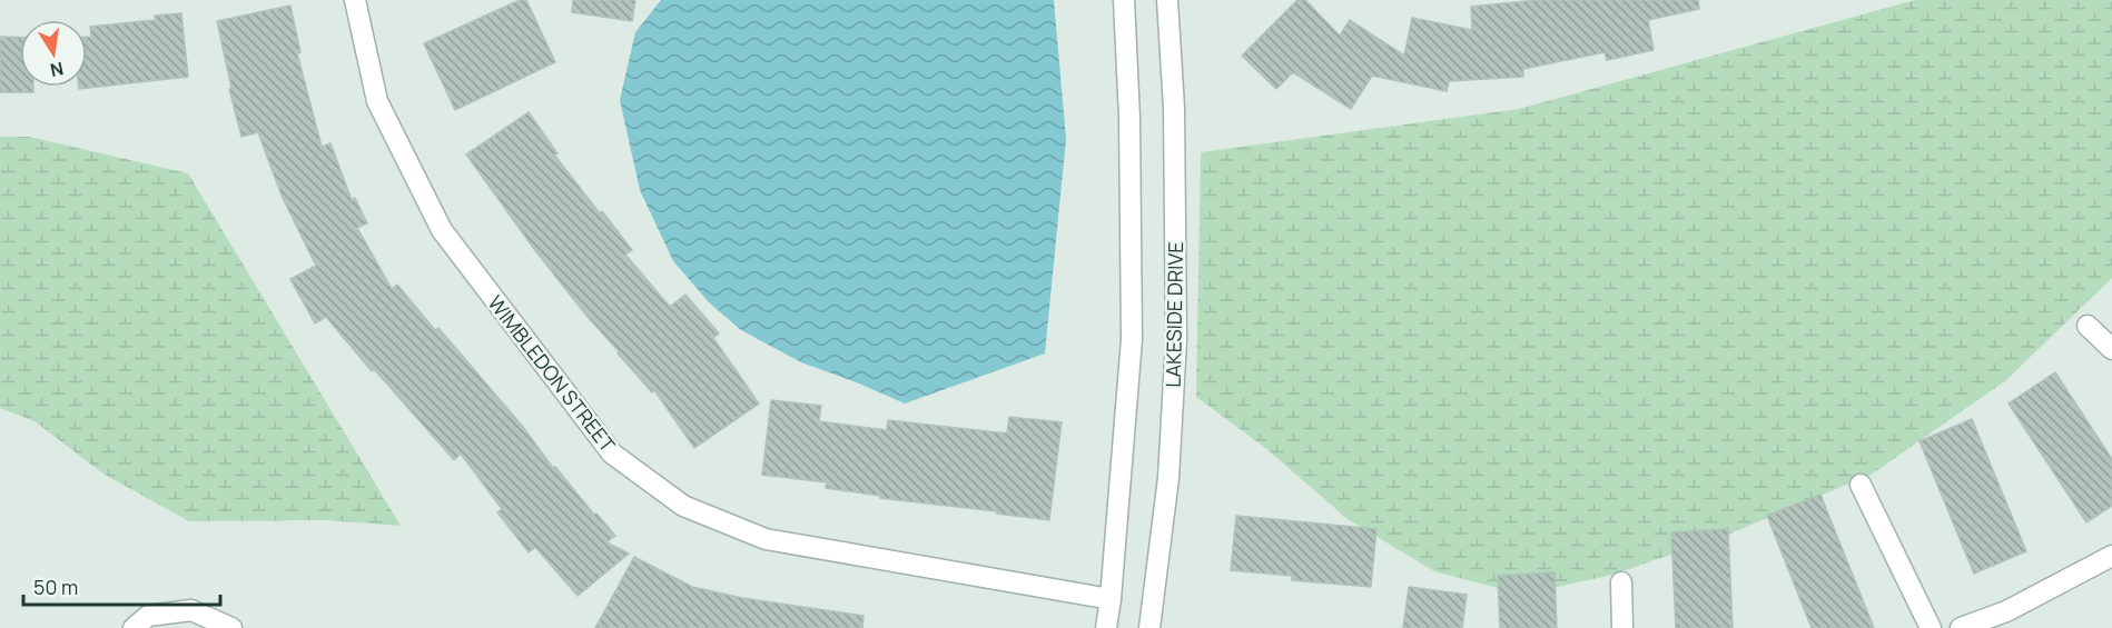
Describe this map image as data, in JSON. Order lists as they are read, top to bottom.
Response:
{
  "streets": {
    "street": ["LAKESIDE DRIVE", "WIMBLEDON STREET"]
  },
  "crossings": [
    ["LAKESIDE DRIVE", "WIMBLEDON STREET"]
  ],
  "scale_bar": "50 m",
  "north": "bottom"
}
